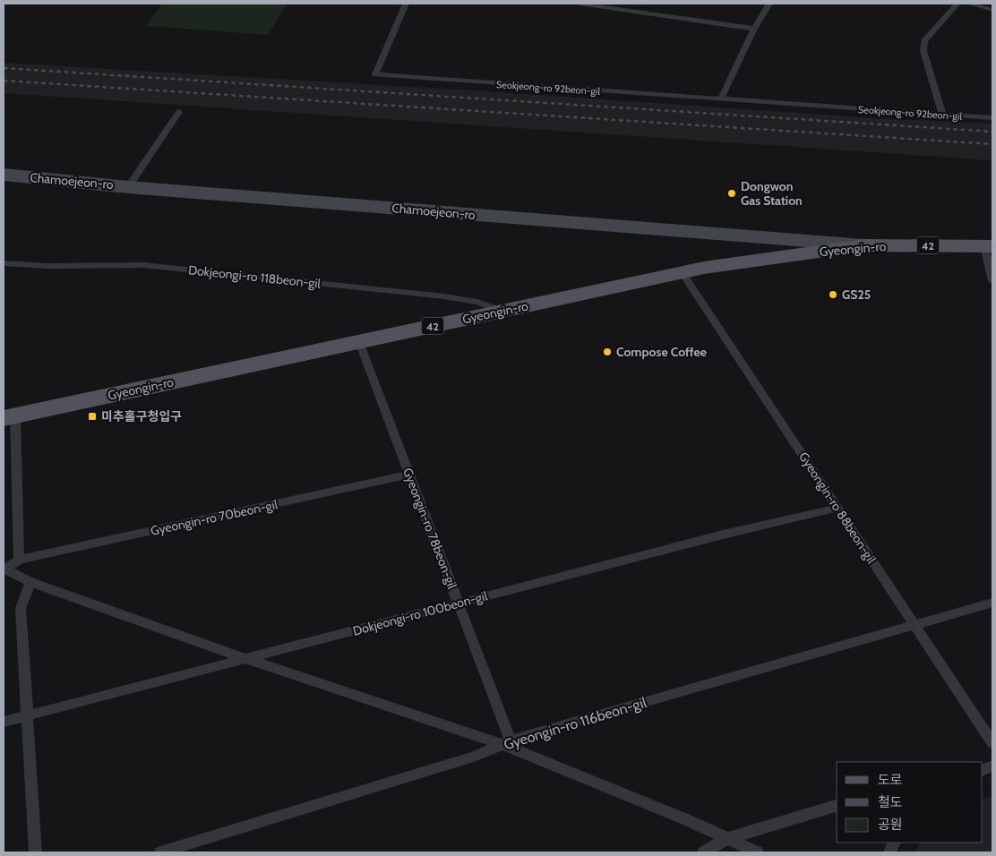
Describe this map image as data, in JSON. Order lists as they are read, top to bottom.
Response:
{
  "streets": {
    "main road": ["Chamoejeon-ro", "42", "Gyeongin-ro"],
    "lane": [
      "Seokjeong-ro 92beon-gil",
      "Dokjeongi-ro 118beon-gil",
      "Gyeongin-ro 88beon-gil",
      "Gyeongin-ro 70beon-gil",
      "Gyeongin-ro 78beon-gil",
      "Dokjeongi-ro 100beon-gil",
      "Gyeongin-ro 116beon-gil"
    ]
  },
  "crossings": [
    ["Chamoejeon-ro", "Gyeongin-ro"],
    ["Gyeongin-ro", "Dokjeongi-ro 118beon-gil"],
    ["Gyeongin-ro", "Gyeongin-ro 88beon-gil"],
    ["Gyeongin-ro", "Gyeongin-ro 78beon-gil"],
    ["Gyeongin-ro 88beon-gil", "Dokjeongi-ro 100beon-gil"],
    ["Gyeongin-ro 88beon-gil", "Gyeongin-ro 116beon-gil"],
    ["Gyeongin-ro 70beon-gil", "Gyeongin-ro 78beon-gil"],
    ["Gyeongin-ro 70beon-gil", "Dokjeongi-ro 100beon-gil"],
    ["Gyeongin-ro 70beon-gil", "Gyeongin-ro 116beon-gil"],
    ["Gyeongin-ro 78beon-gil", "Dokjeongi-ro 100beon-gil"],
    ["Gyeongin-ro 78beon-gil", "Gyeongin-ro 116beon-gil"]
  ],
  "places": {
    "other": ["Dongwon Gas Station", "GS25", "Compose Coffee"],
    "transit": ["미추홀구청입구"]
  },
  "legend": ["도로", "철도", "공원"]
}
